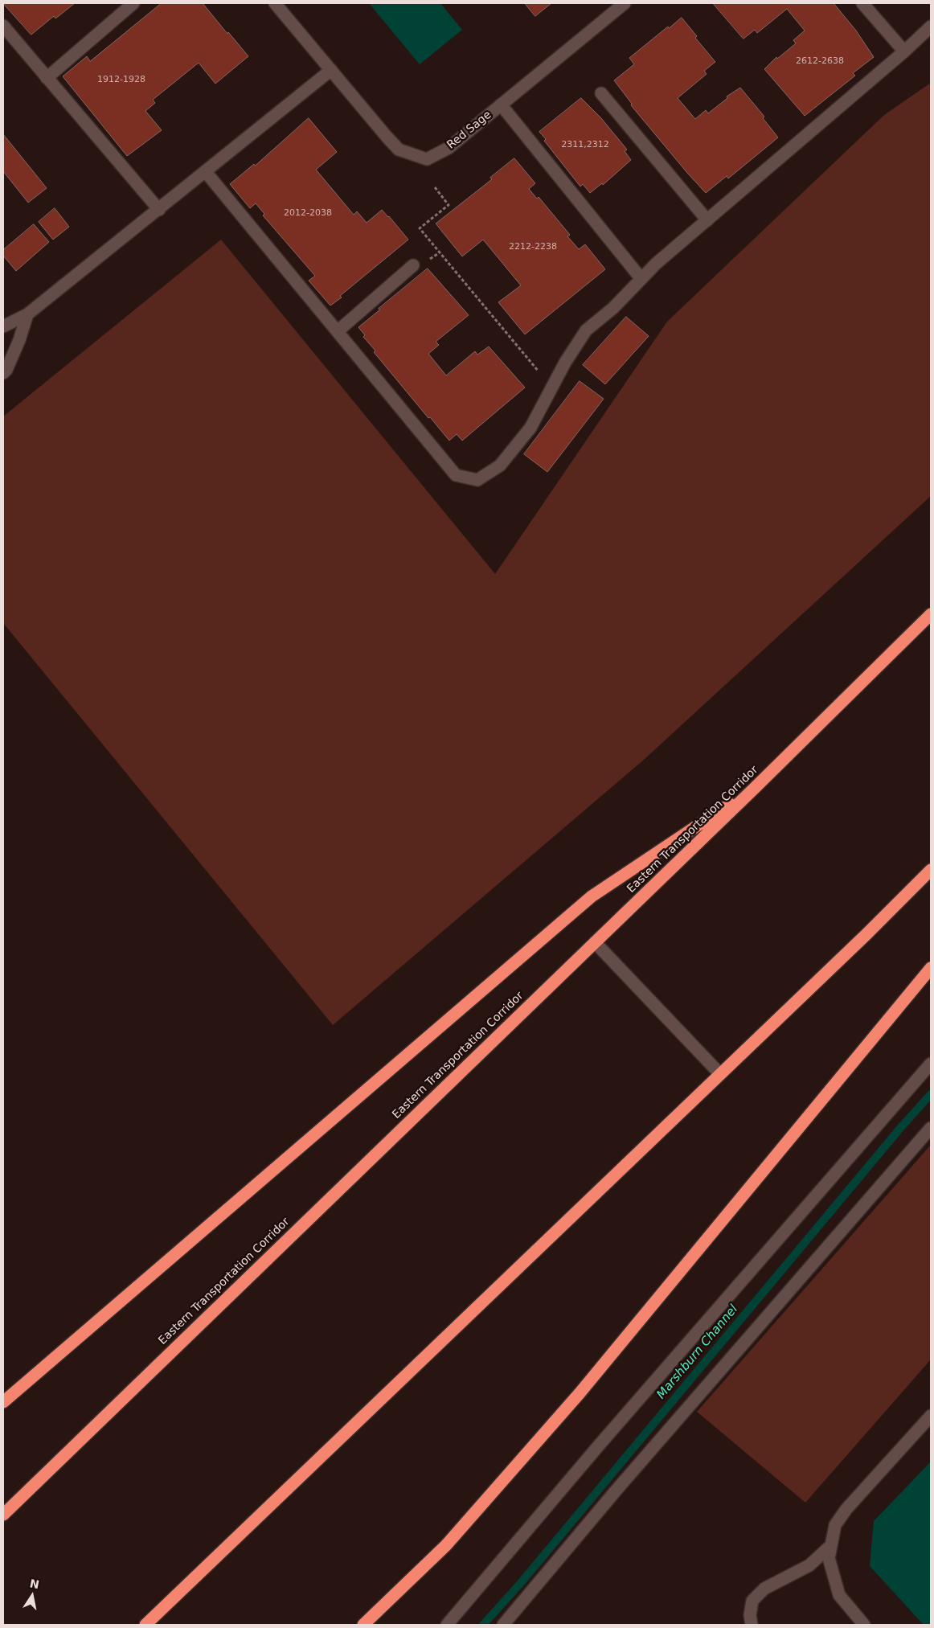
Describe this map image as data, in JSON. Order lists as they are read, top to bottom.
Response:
{
  "streets": {
    "highway": ["Eastern Transportation Corridor"],
    "street": ["Red Sage"]
  },
  "water": ["Marshburn Channel"],
  "house_numbers": [
    "2612-2638",
    "1912-1928",
    "2311,2312",
    "2012-2038",
    "2212-2238"
  ],
  "north": "top"
}
